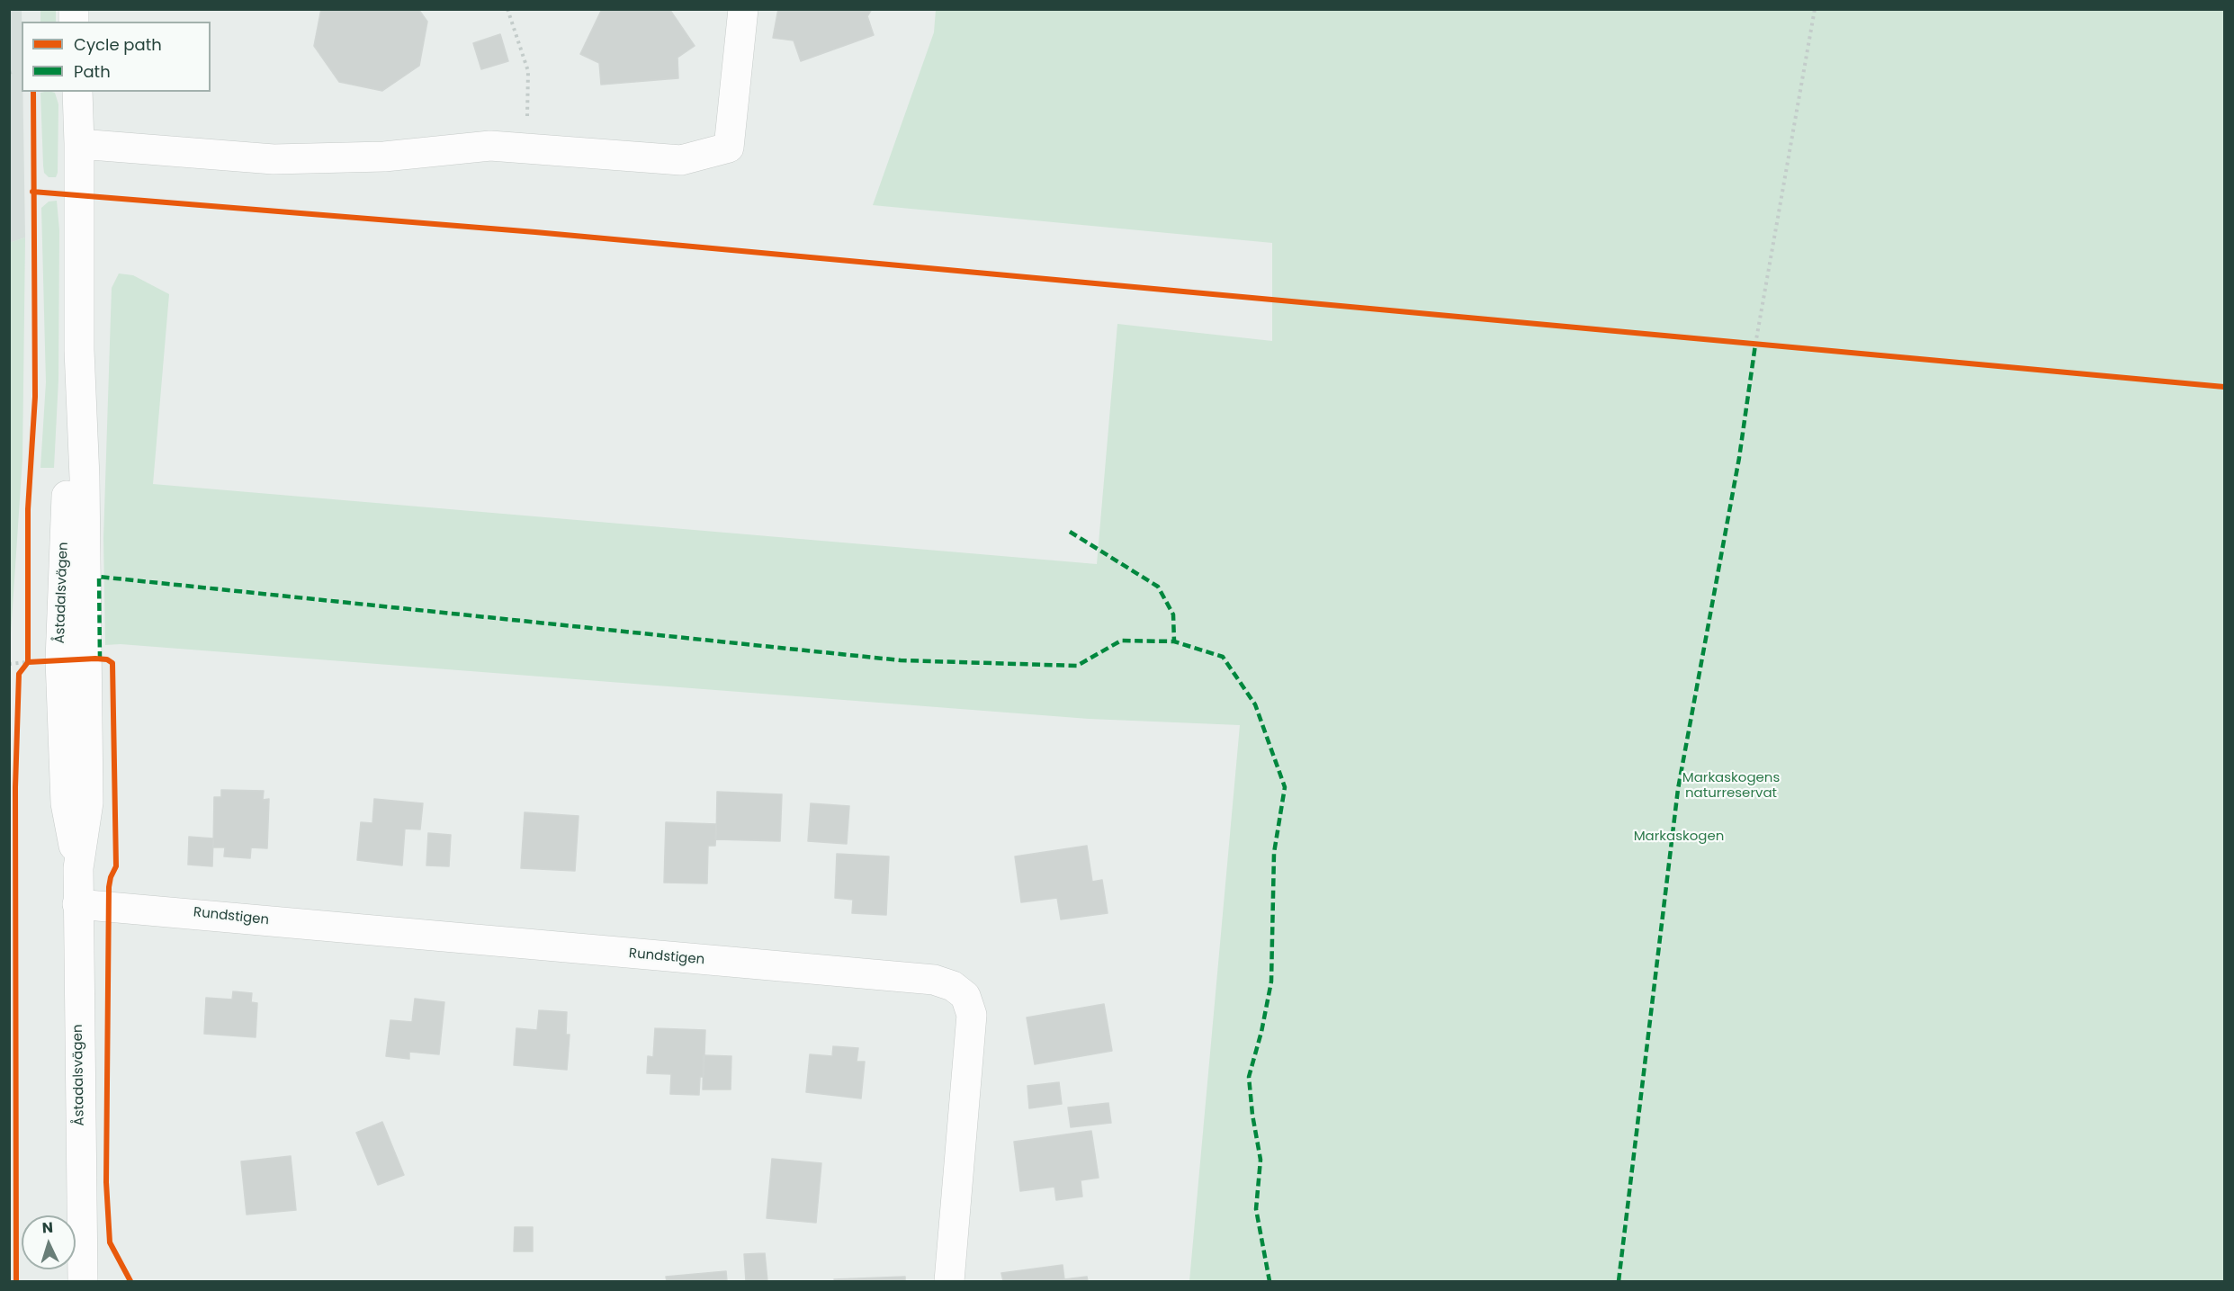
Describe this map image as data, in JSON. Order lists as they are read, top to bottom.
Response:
{
  "streets": {
    "street": ["Åstadalsvägen", "Rundstigen"]
  },
  "crossings": [
    ["Åstadalsvägen", "Rundstigen"]
  ],
  "parks": ["Markaskogens naturreservat", "Markaskogen"],
  "legend": ["Cycle path", "Path"],
  "north": "top"
}
